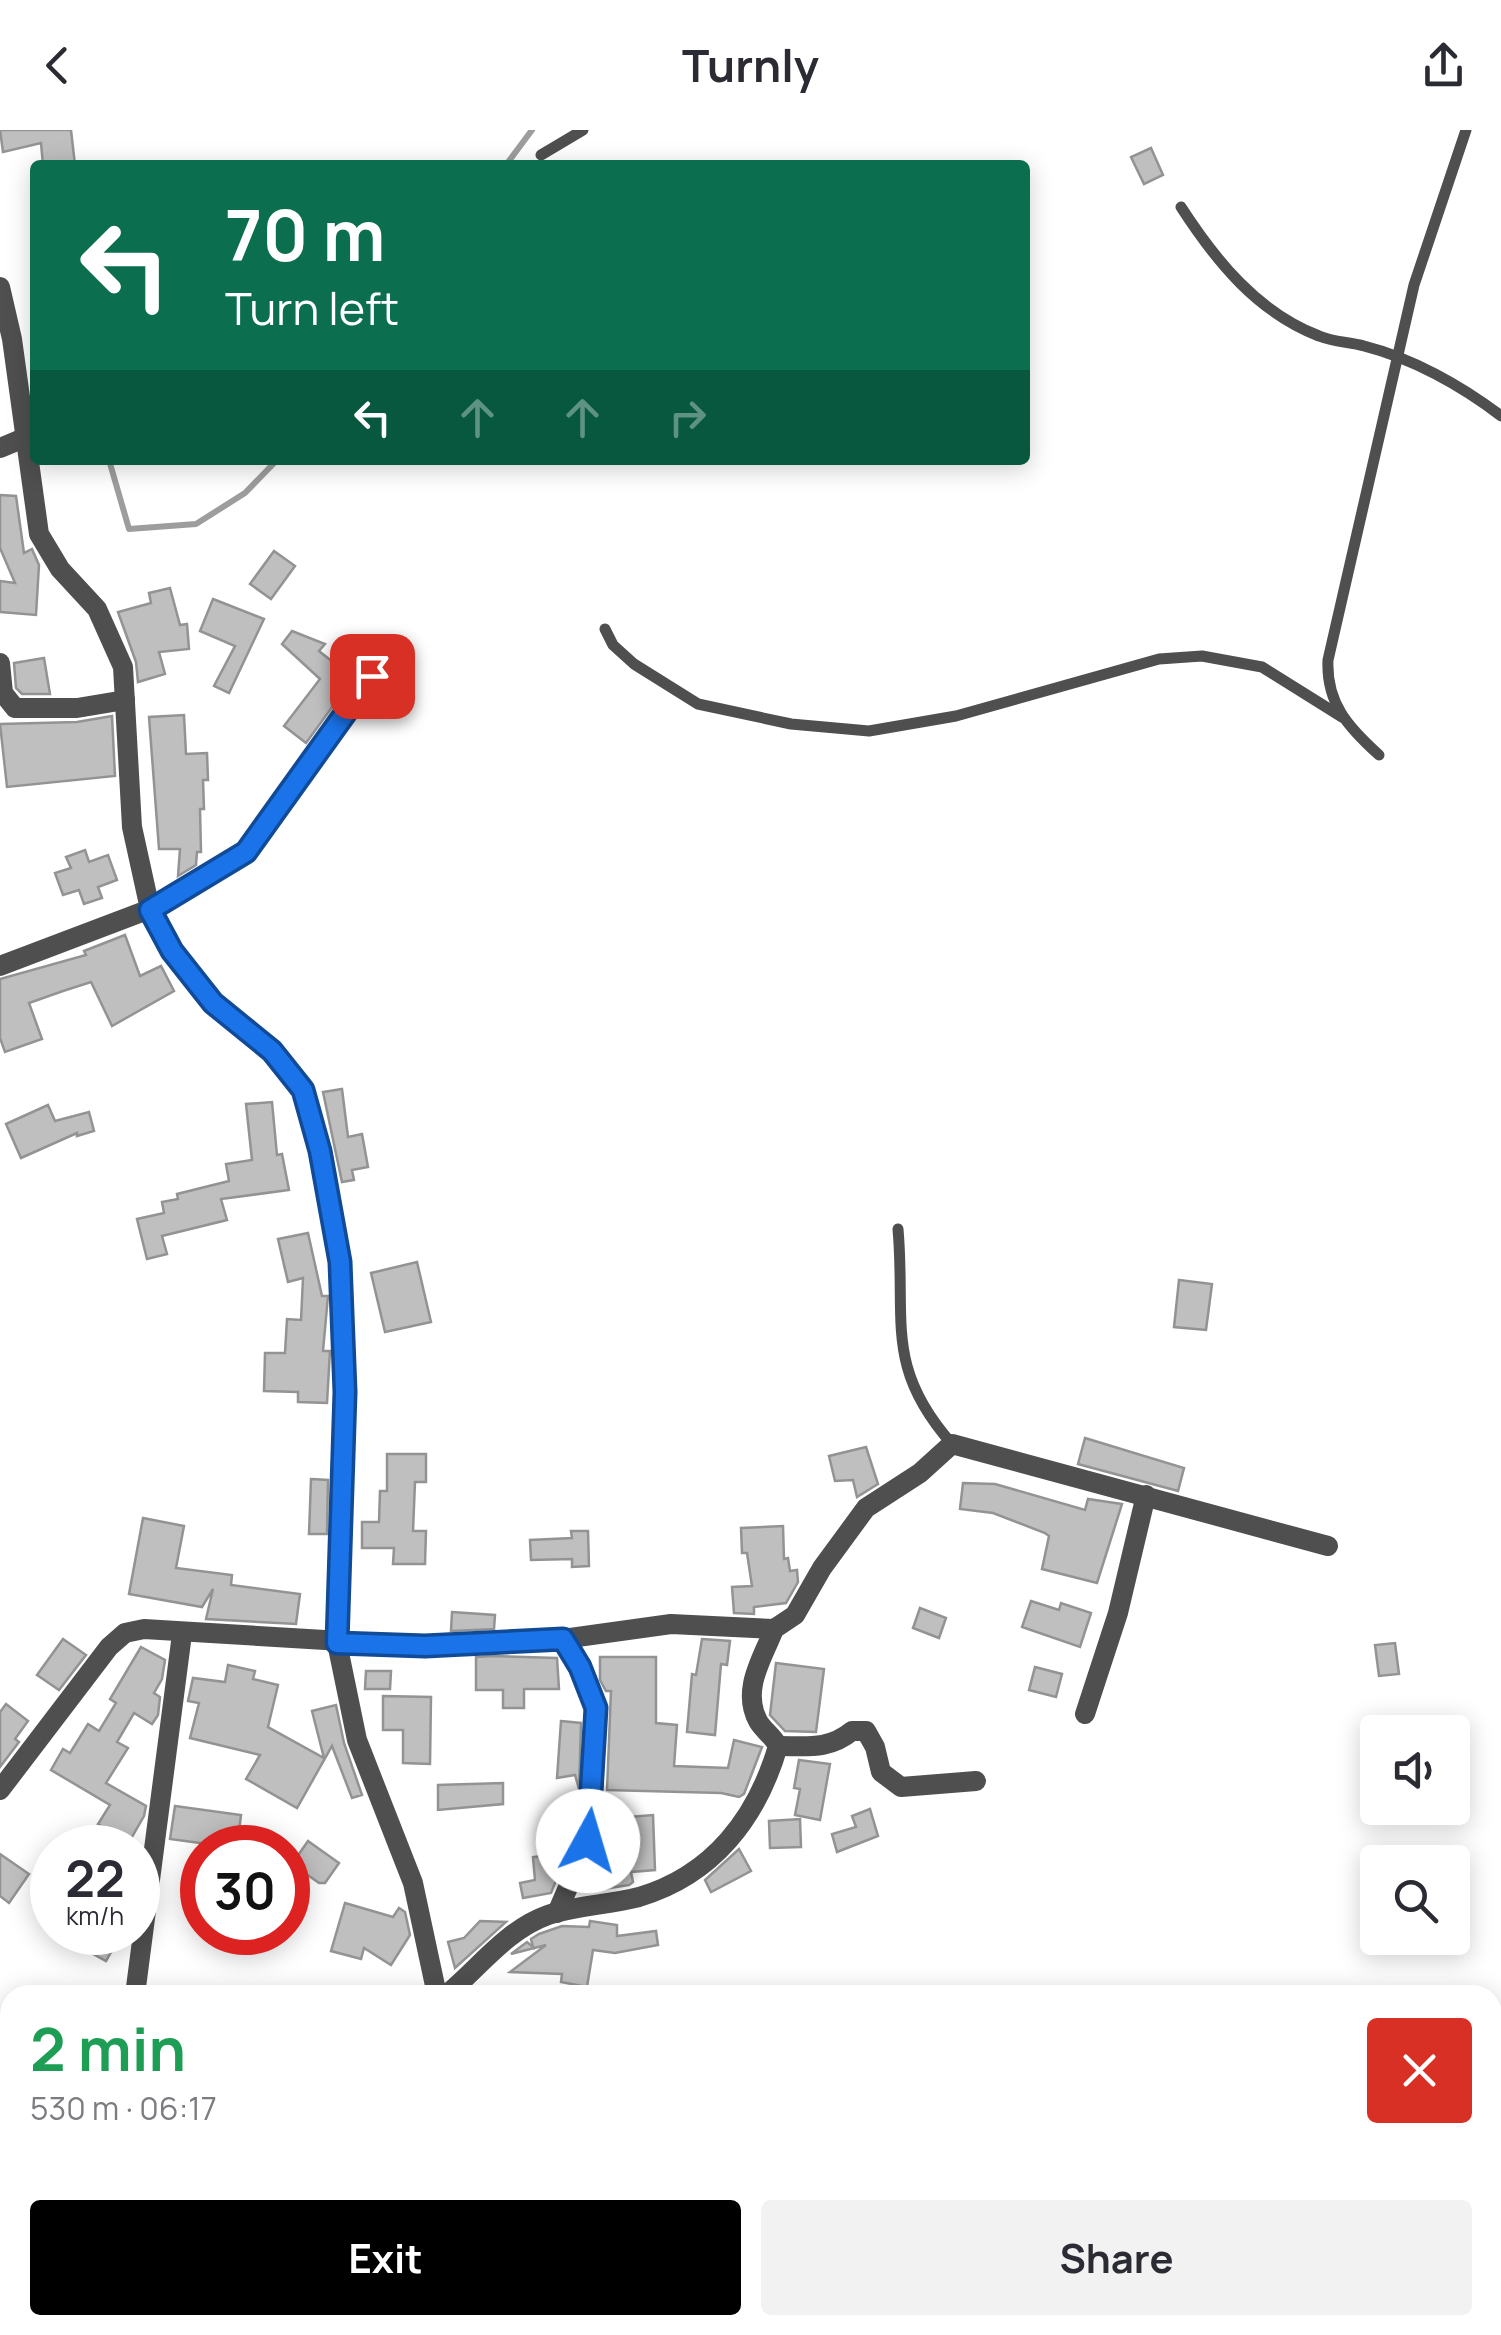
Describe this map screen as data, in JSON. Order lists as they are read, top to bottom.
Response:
{
  "page": {
    "header": "Turnly",
    "turn": ["70 m", "Turn left"],
    "speed": "22 km/h",
    "limit": "30",
    "heading": ["2 min", "530 m · 06:17"],
    "buttons": ["Exit", "Share"]
  }
}
